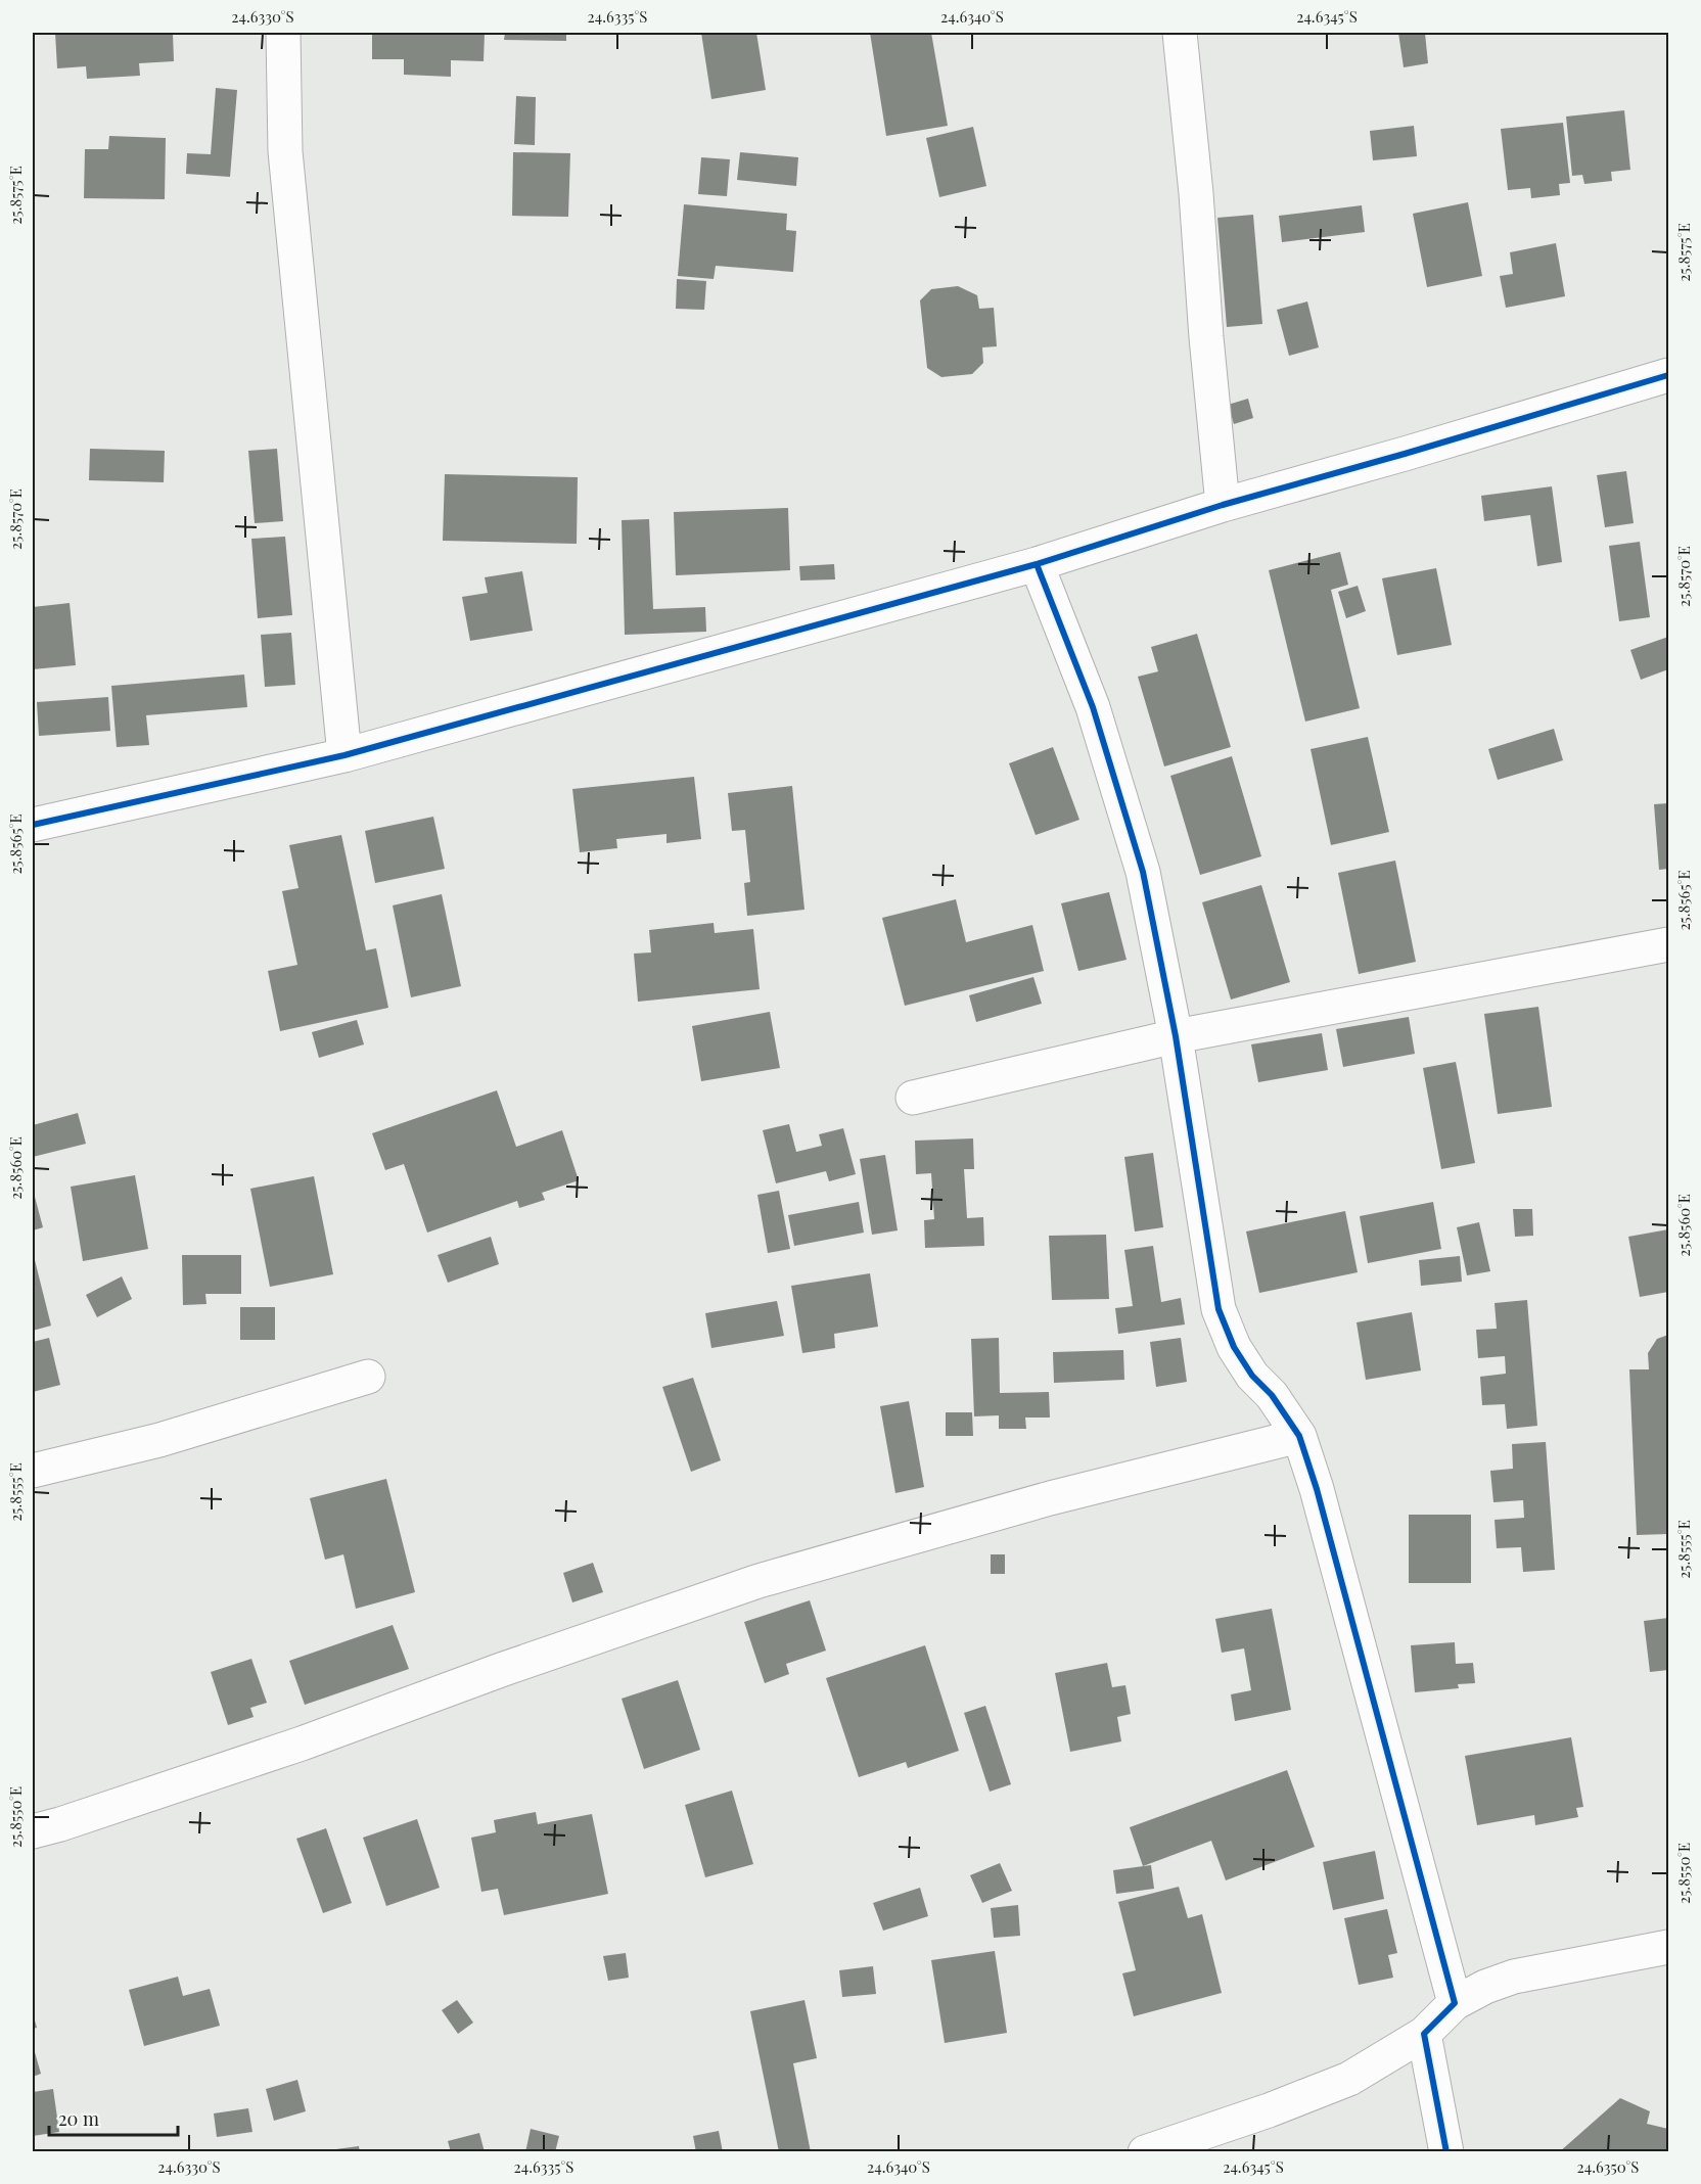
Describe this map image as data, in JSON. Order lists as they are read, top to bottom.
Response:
{
  "scale_bar": "20 m",
  "coordinates": [
    "24.6330°S",
    "24.6335°S",
    "24.6340°S",
    "24.6345°S",
    "25.8575°E",
    "25.8570°E",
    "25.8565°E",
    "25.8560°E",
    "25.8555°E",
    "25.8550°E",
    "24.6350°S"
  ]
}
